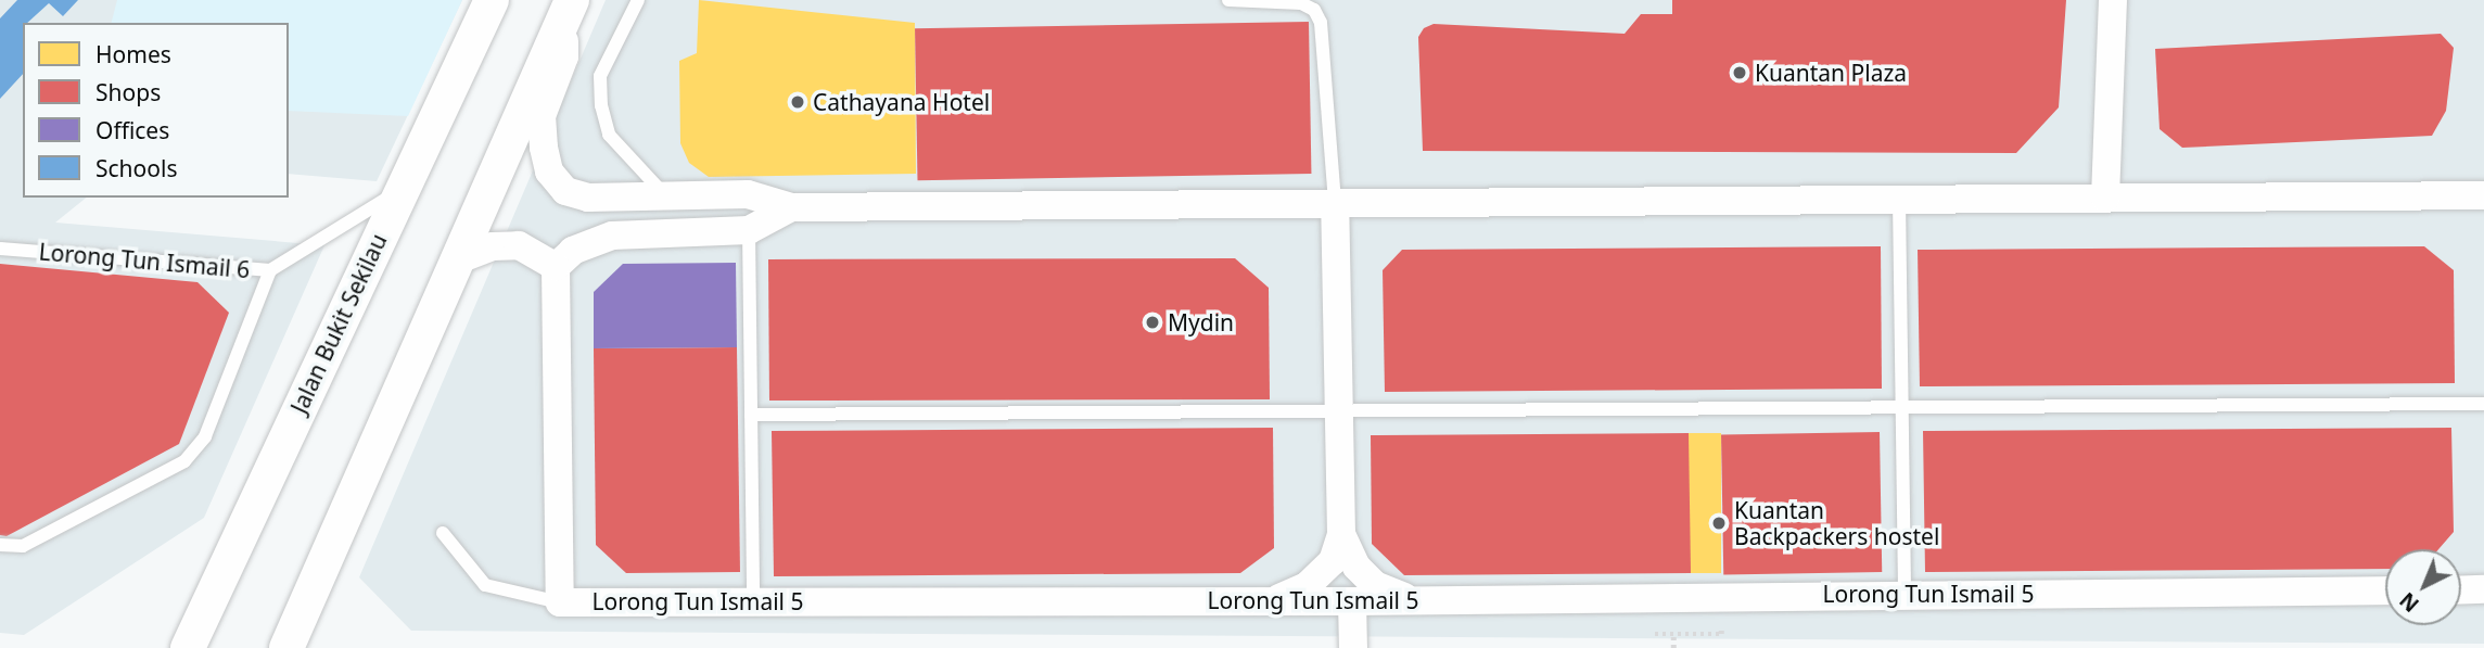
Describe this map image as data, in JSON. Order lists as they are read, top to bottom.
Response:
{
  "streets": {
    "street": ["Jalan Bukit Sekilau", "Lorong Tun Ismail 5"],
    "lane": ["Lorong Tun Ismail 6"]
  },
  "crossings": [
    ["Lorong Tun Ismail 6", "Jalan Bukit Sekilau"]
  ],
  "places": [
    "Kuantan Plaza",
    "Cathayana Hotel",
    "Mydin",
    "Kuantan Backpackers hostel"
  ],
  "legend": [
    "Homes",
    "Shops",
    "Offices",
    "Schools"
  ],
  "north": "bottom left"
}
